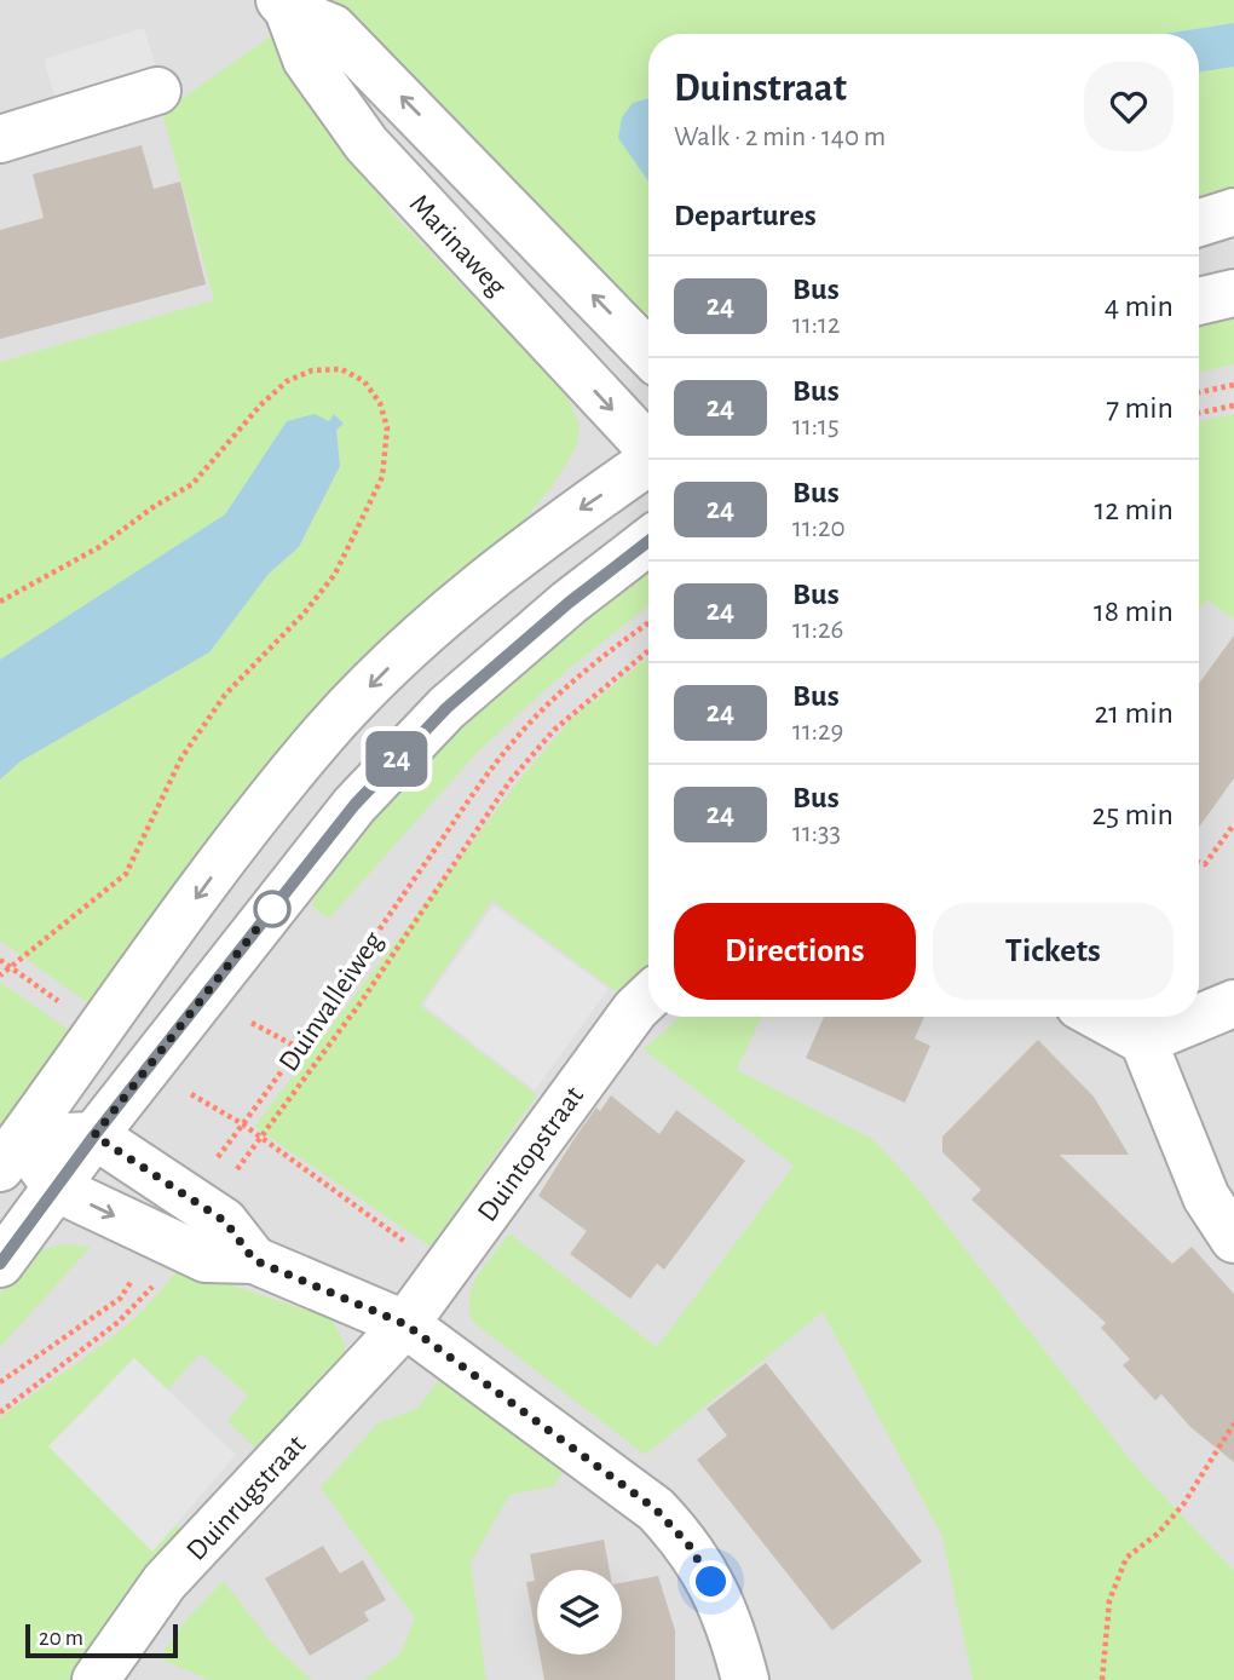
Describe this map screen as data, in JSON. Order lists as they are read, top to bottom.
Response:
{
  "streets": {
    "street": ["Marinaweg", "Duintopstraat", "Duinrugstraat"],
    "path": ["Duinvalleiweg"]
  },
  "crossings": [
    ["Duintopstraat", "Duinrugstraat"]
  ],
  "lines": ["bus line 24"],
  "scale_bar": "20 m",
  "page": {
    "on_map": "24",
    "heading": [
      ["Duinstraat", "Walk · 2 min · 140 m"],
      "Departures"
    ],
    "list": [
      {
        "mark": "24",
        "name": "Bus",
        "note": "11:12",
        "value": "4 min"
      },
      {
        "mark": "24",
        "name": "Bus",
        "note": "11:15",
        "value": "7 min"
      },
      {
        "mark": "24",
        "name": "Bus",
        "note": "11:20",
        "value": "12 min"
      },
      {
        "mark": "24",
        "name": "Bus",
        "note": "11:26",
        "value": "18 min"
      },
      {
        "mark": "24",
        "name": "Bus",
        "note": "11:29",
        "value": "21 min"
      },
      {
        "mark": "24",
        "name": "Bus",
        "note": "11:33",
        "value": "25 min"
      }
    ],
    "buttons": ["Directions", "Tickets"],
    "scale": "20 m"
  }
}
